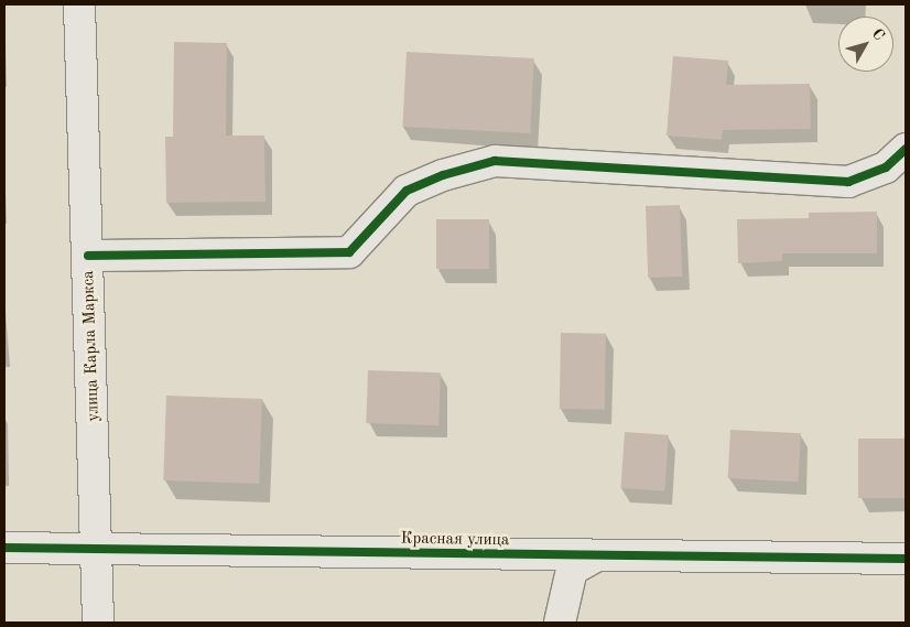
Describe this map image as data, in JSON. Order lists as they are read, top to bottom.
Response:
{
  "streets": {
    "street": ["улица Карла Маркса", "Красная улица"]
  },
  "crossings": [
    ["улица Карла Маркса", "Красная улица"]
  ],
  "north": "top right"
}
